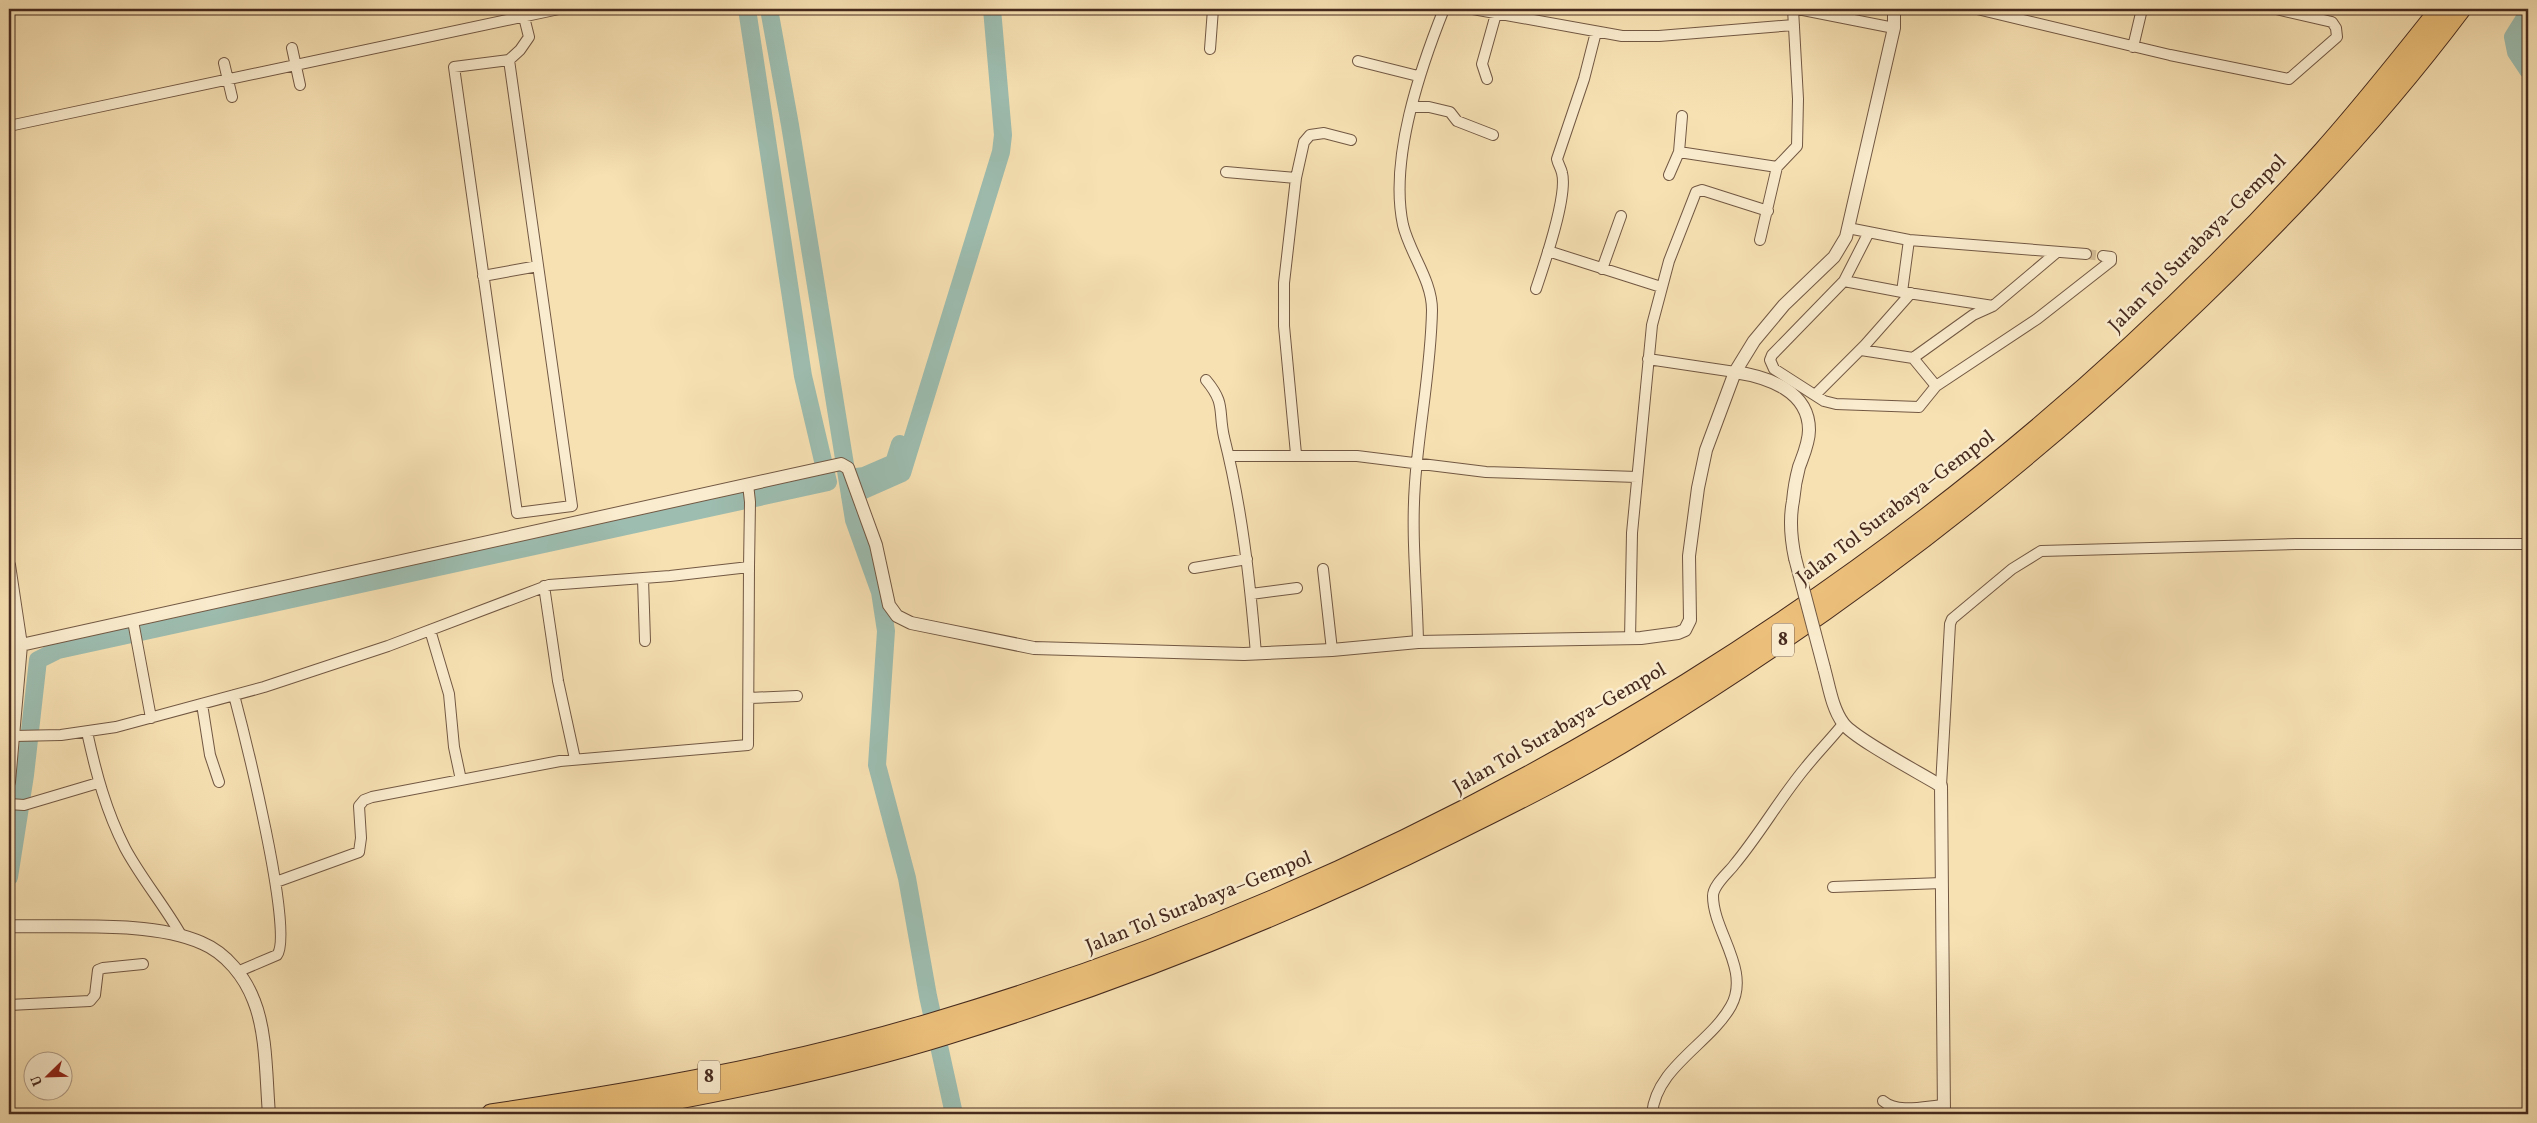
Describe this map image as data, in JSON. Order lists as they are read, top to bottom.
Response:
{
  "streets": {
    "highway": ["Jalan Tol Surabaya–Gempol", "8"]
  },
  "north": "bottom left"
}
